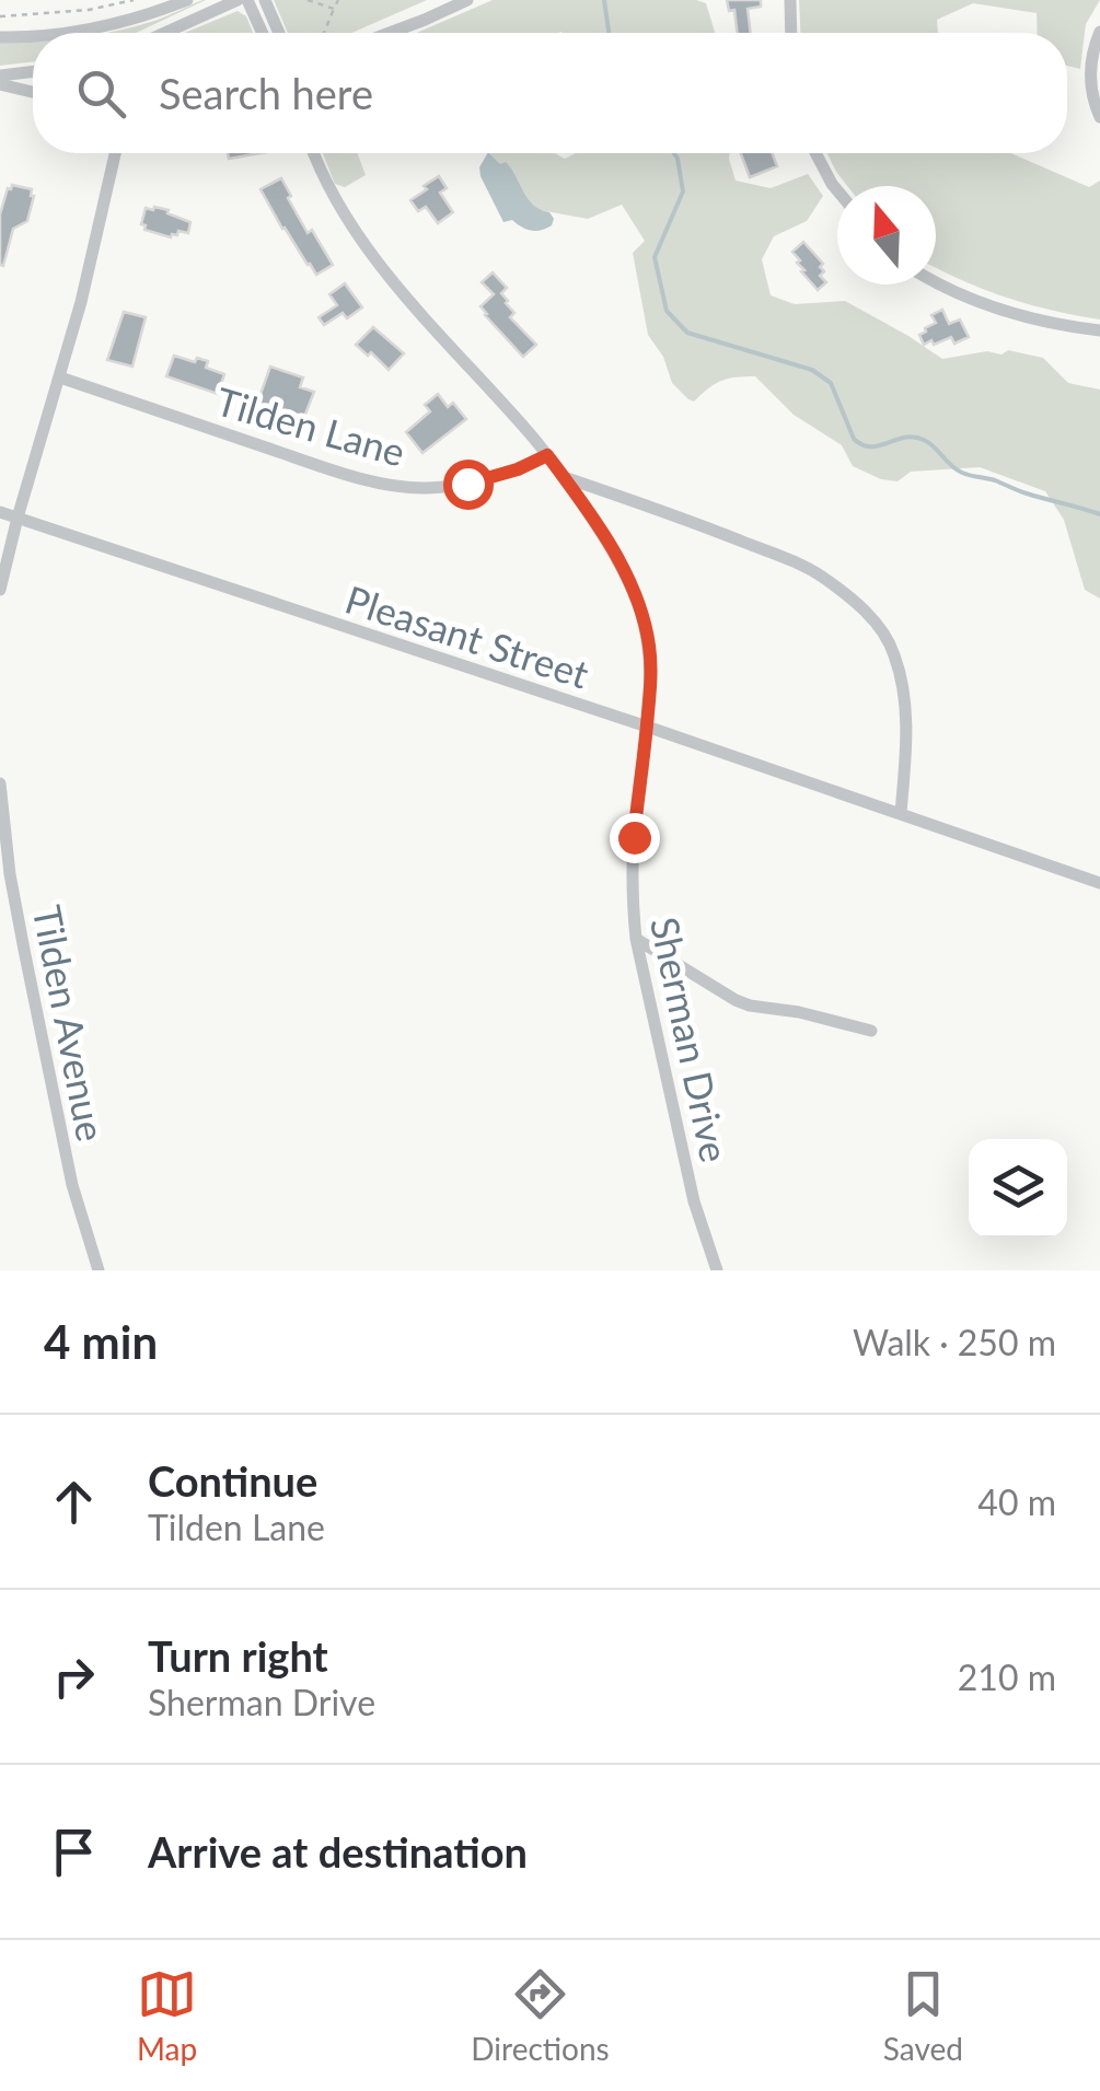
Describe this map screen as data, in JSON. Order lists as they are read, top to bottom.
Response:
{
  "streets": {
    "street": [
      "Tilden Lane",
      "Pleasant Street",
      "Tilden Avenue",
      "Sherman Drive"
    ]
  },
  "crossings": [
    ["Tilden Lane", "Sherman Drive"],
    ["Pleasant Street", "Sherman Drive"]
  ],
  "north": "top",
  "page": {
    "search": "Search here",
    "heading": ["4 min", "Walk · 250 m"],
    "list": [
      ["Continue", "Tilden Lane", "40 m"],
      ["Turn right", "Sherman Drive", "210 m"],
      "Arrive at destination"
    ],
    "nav": ["Map", "Directions", "Saved"]
  }
}
